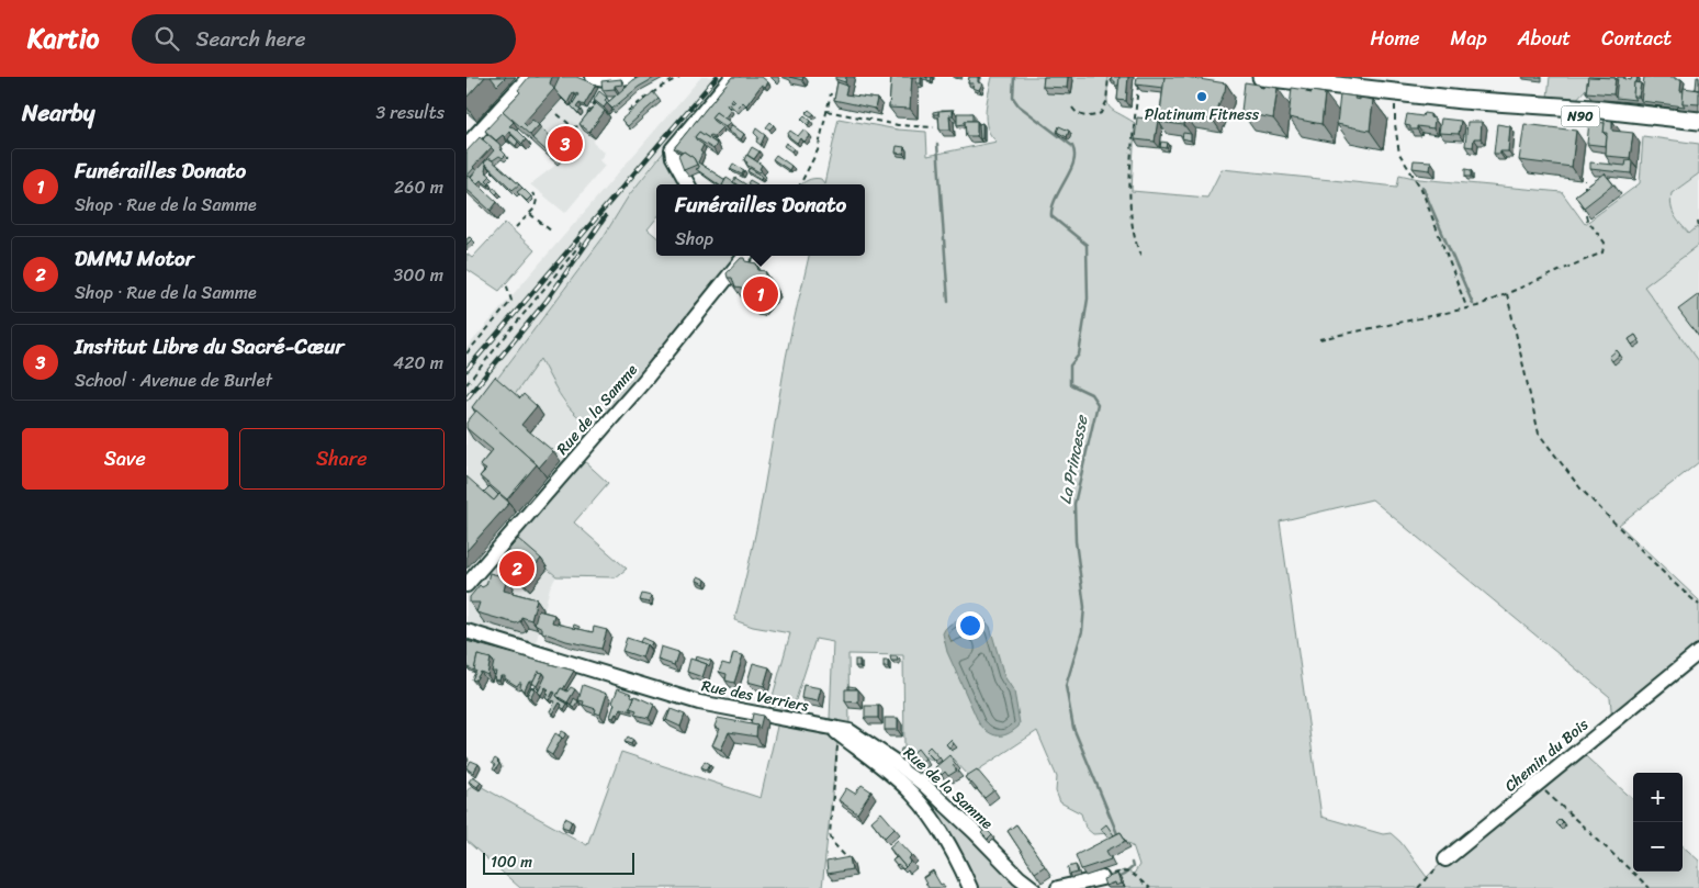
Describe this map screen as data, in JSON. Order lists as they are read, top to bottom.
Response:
{
  "streets": {
    "main road": ["N90"],
    "street": ["Rue de la Samme", "Rue des Verriers", "Chemin du Bois"]
  },
  "crossings": [
    ["Rue de la Samme", "Rue des Verriers"]
  ],
  "water": ["La Princesse"],
  "places": ["Platinum Fitness"],
  "scale_bar": "100 m",
  "page": {
    "header": "Kartio",
    "search": "Search here",
    "nav": [
      "Home",
      "Map",
      "About",
      "Contact"
    ],
    "heading": ["Nearby", "3 results"],
    "pins": ["3", "1", "2"],
    "list": [
      {
        "mark": "1",
        "name": "Funérailles Donato",
        "note": "Shop · Rue de la Samme",
        "value": "260 m"
      },
      {
        "mark": "2",
        "name": "DMMJ Motor",
        "note": "Shop · Rue de la Samme",
        "value": "300 m"
      },
      {
        "mark": "3",
        "name": "Institut Libre du Sacré-Cœur",
        "note": "School · Avenue de Burlet",
        "value": "420 m"
      }
    ],
    "popup": ["Funérailles Donato", "Shop"],
    "buttons": ["Save", "Share"],
    "map_buttons": ["+", "−"],
    "scale": "100 m"
  }
}
